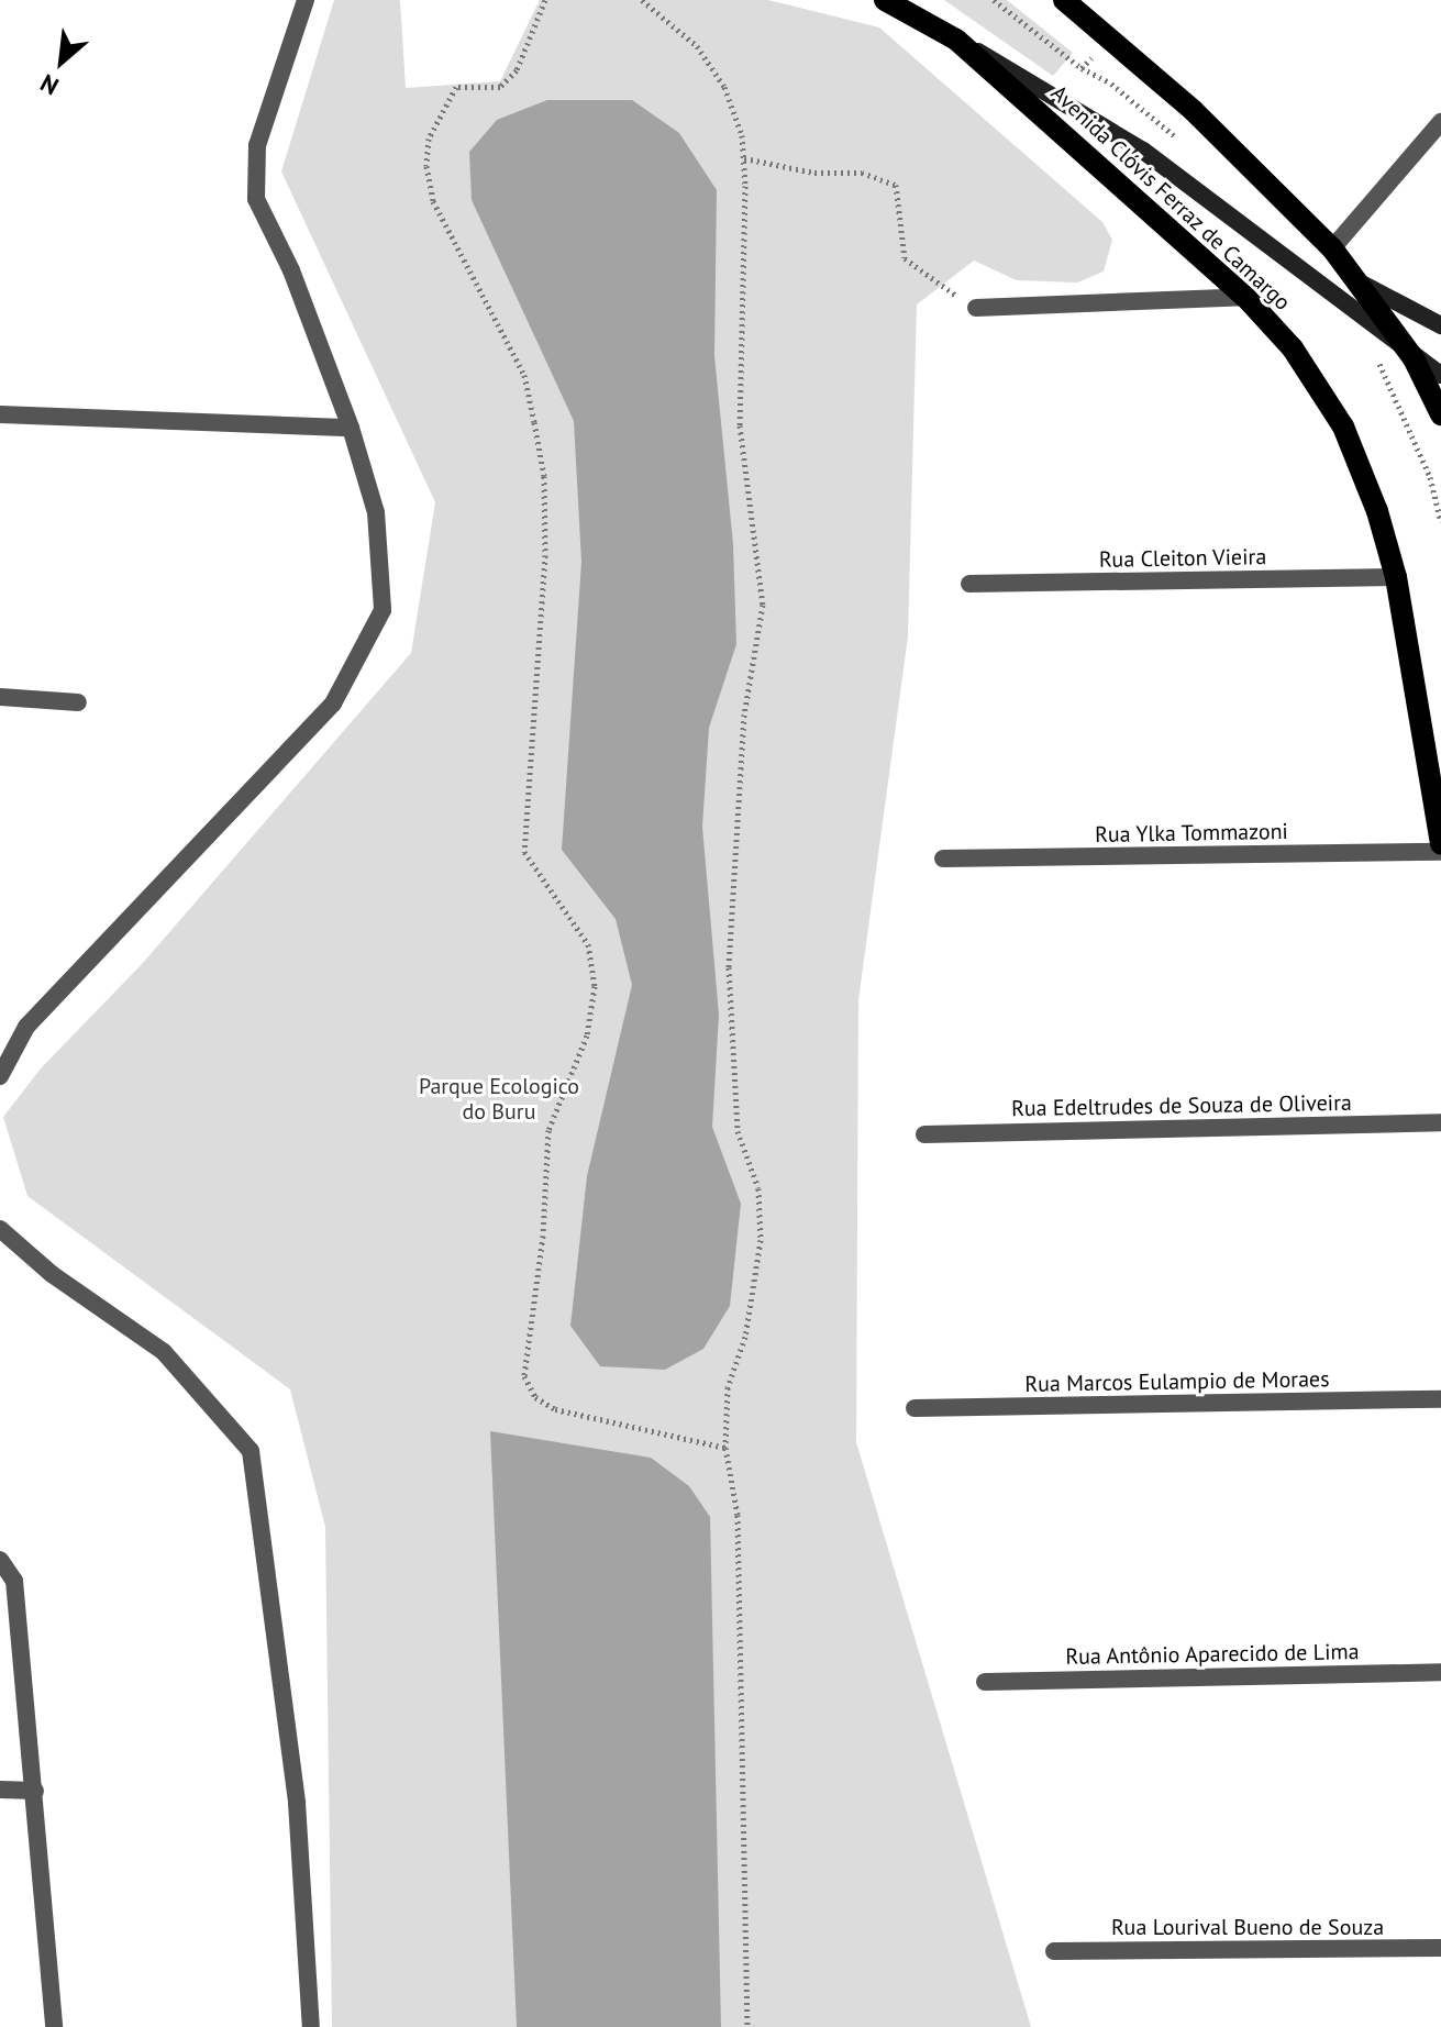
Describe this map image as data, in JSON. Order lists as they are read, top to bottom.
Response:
{
  "streets": {
    "main road": ["Avenida Clóvis Ferraz de Camargo"],
    "street": [
      "Rua Cleiton Vieira",
      "Rua Ylka Tommazoni",
      "Rua Edeltrudes de Souza de Oliveira",
      "Rua Marcos Eulampio de Moraes",
      "Rua Antônio Aparecido de Lima",
      "Rua Lourival Bueno de Souza"
    ]
  },
  "crossings": [
    ["Avenida Clóvis Ferraz de Camargo", "Rua Cleiton Vieira"]
  ],
  "parks": ["Parque Ecologico do Buru"],
  "north": "bottom left"
}
